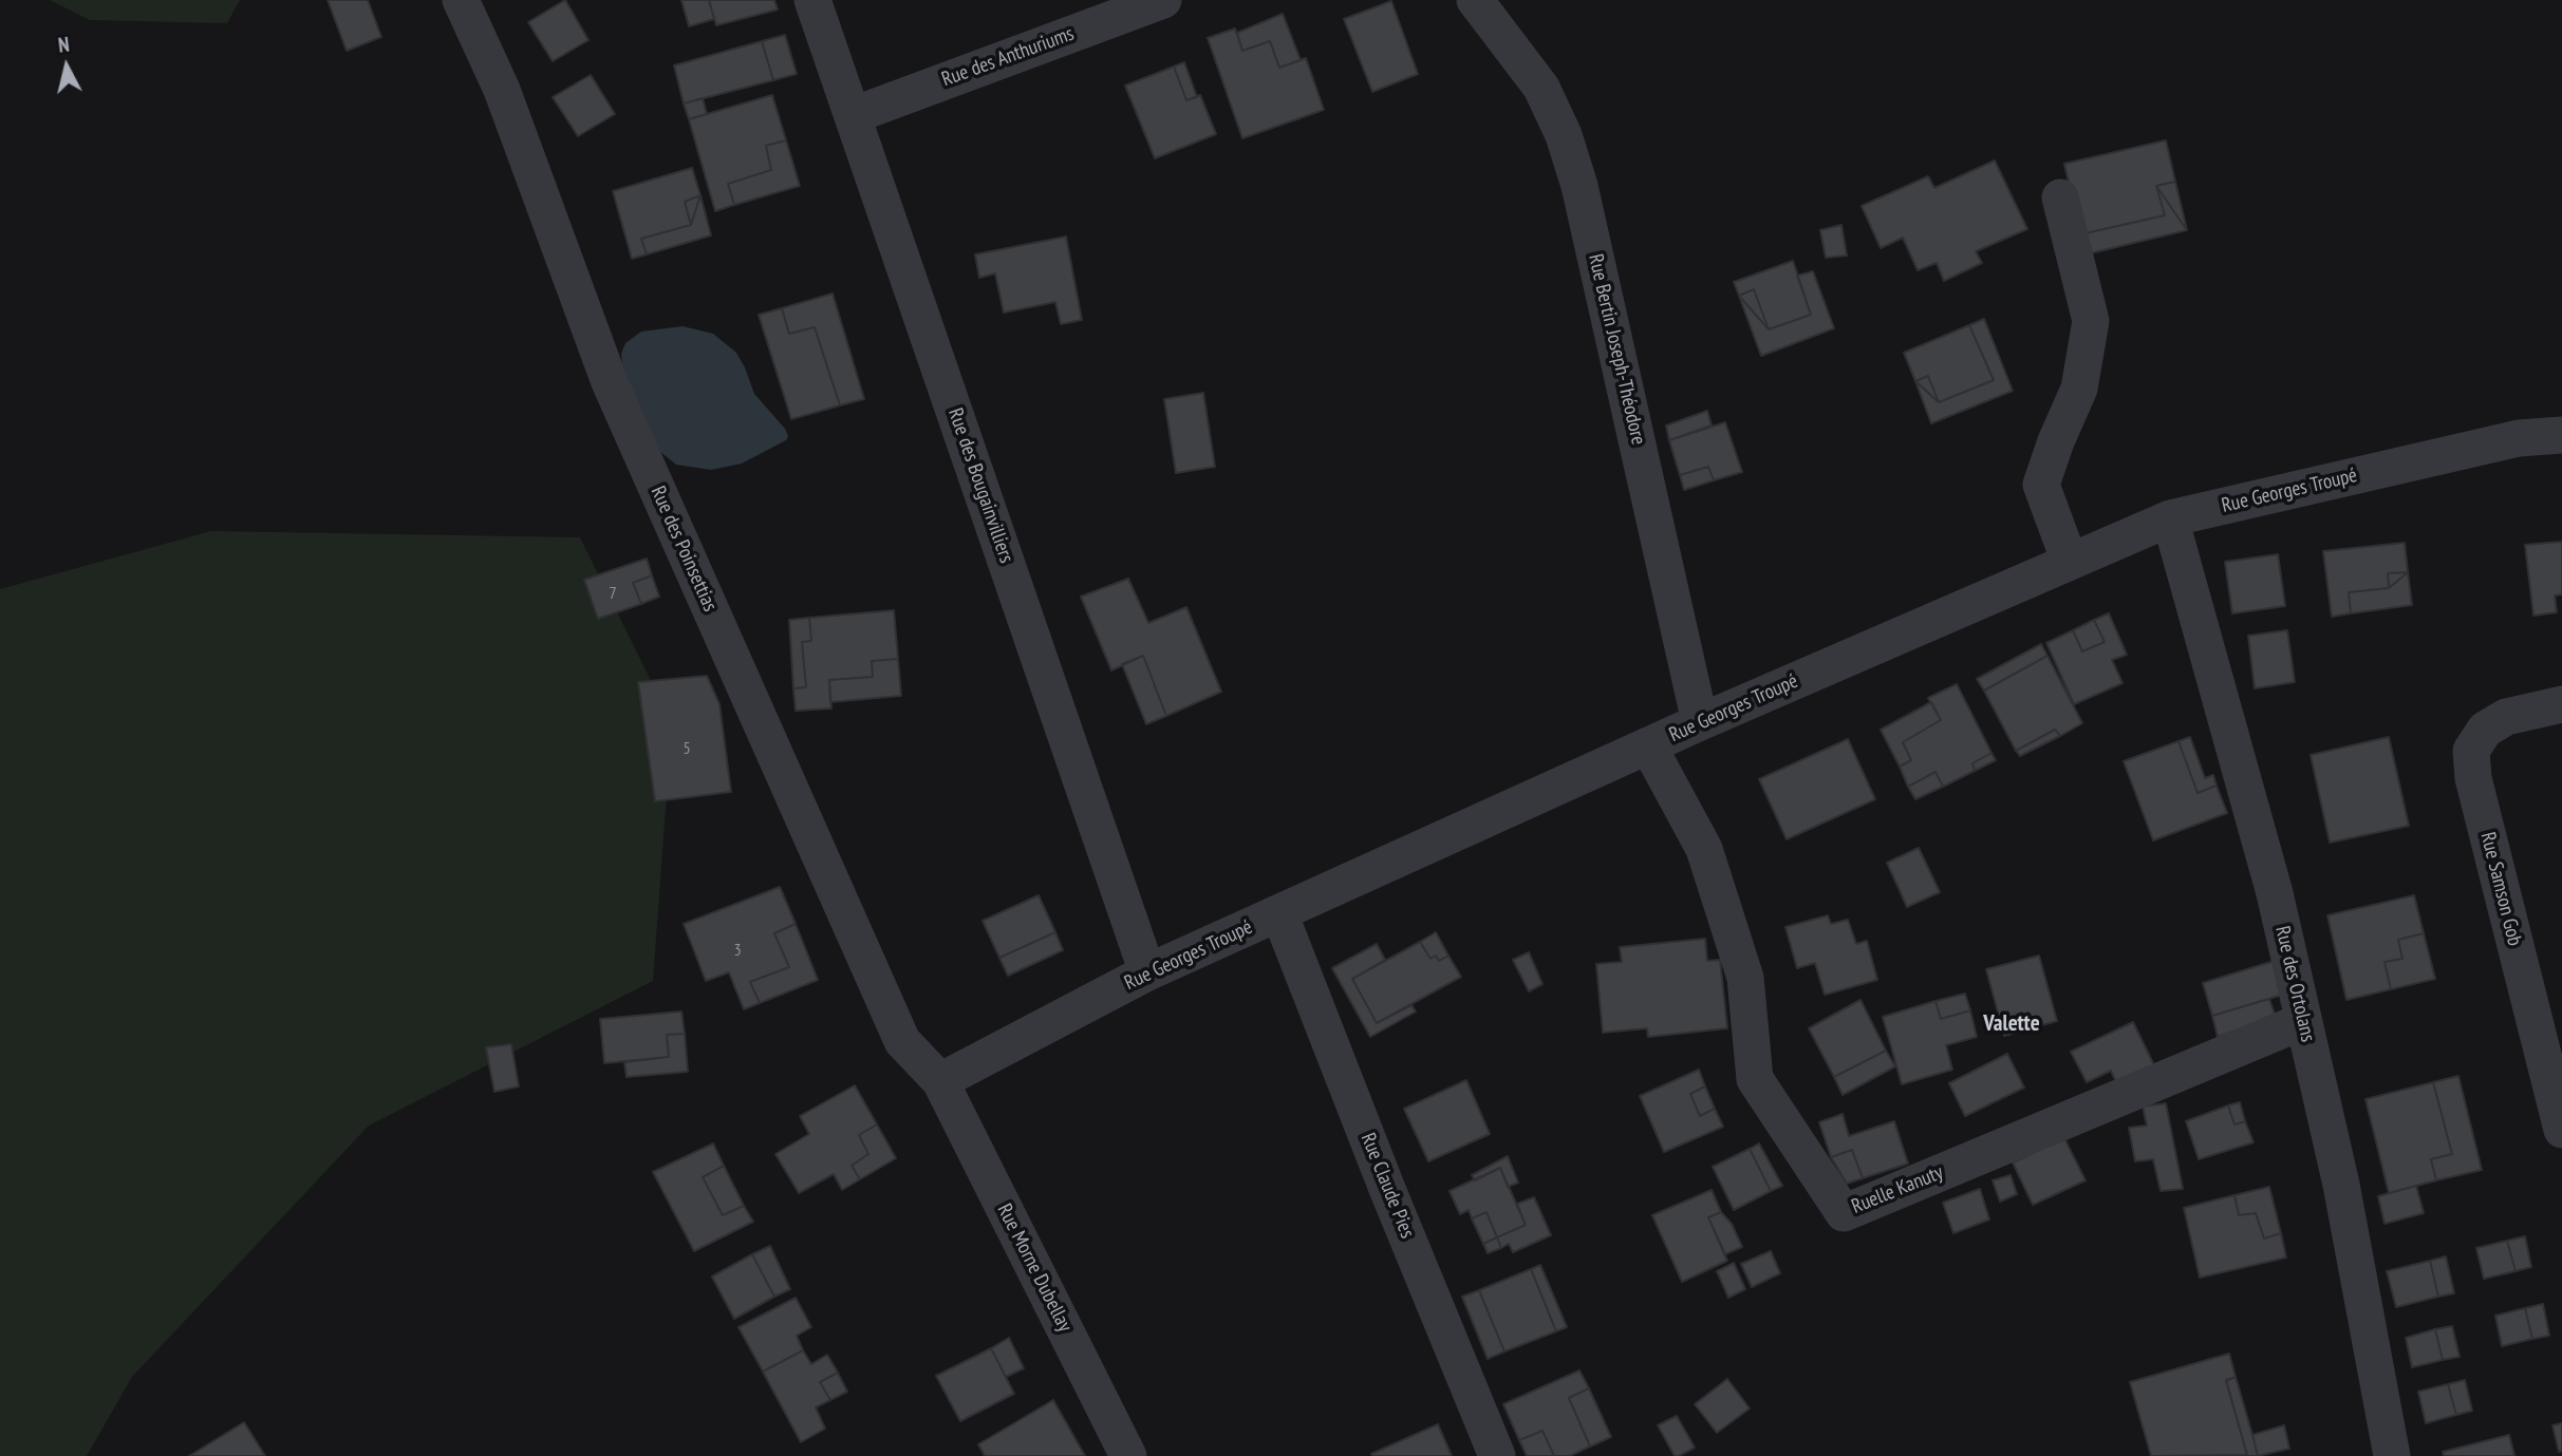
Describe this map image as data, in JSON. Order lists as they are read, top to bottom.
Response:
{
  "streets": {
    "street": [
      "Rue des Anthuriums",
      "Rue Bertin Joseph-Théodore",
      "Rue des Bougainvilliers",
      "Rue Georges Troupé",
      "Rue des Poinsettias",
      "Rue Samson Gob",
      "Rue des Ortolans",
      "Rue Claude Pies",
      "Ruelle Kanuty",
      "Rue Morne Dubellay"
    ]
  },
  "crossings": [
    ["Rue des Anthuriums", "Rue des Bougainvilliers"],
    ["Rue Bertin Joseph-Théodore", "Rue Georges Troupé"],
    ["Rue des Bougainvilliers", "Rue Georges Troupé"],
    ["Rue Georges Troupé", "Rue des Poinsettias"],
    ["Rue Georges Troupé", "Rue des Ortolans"],
    ["Rue Georges Troupé", "Rue Claude Pies"],
    ["Rue Georges Troupé", "Ruelle Kanuty"],
    ["Rue Georges Troupé", "Rue Morne Dubellay"],
    ["Rue des Poinsettias", "Rue Morne Dubellay"],
    ["Rue des Ortolans", "Ruelle Kanuty"]
  ],
  "districts": ["Valette"],
  "house_numbers": ["7", "5", "3"],
  "north": "top"
}
